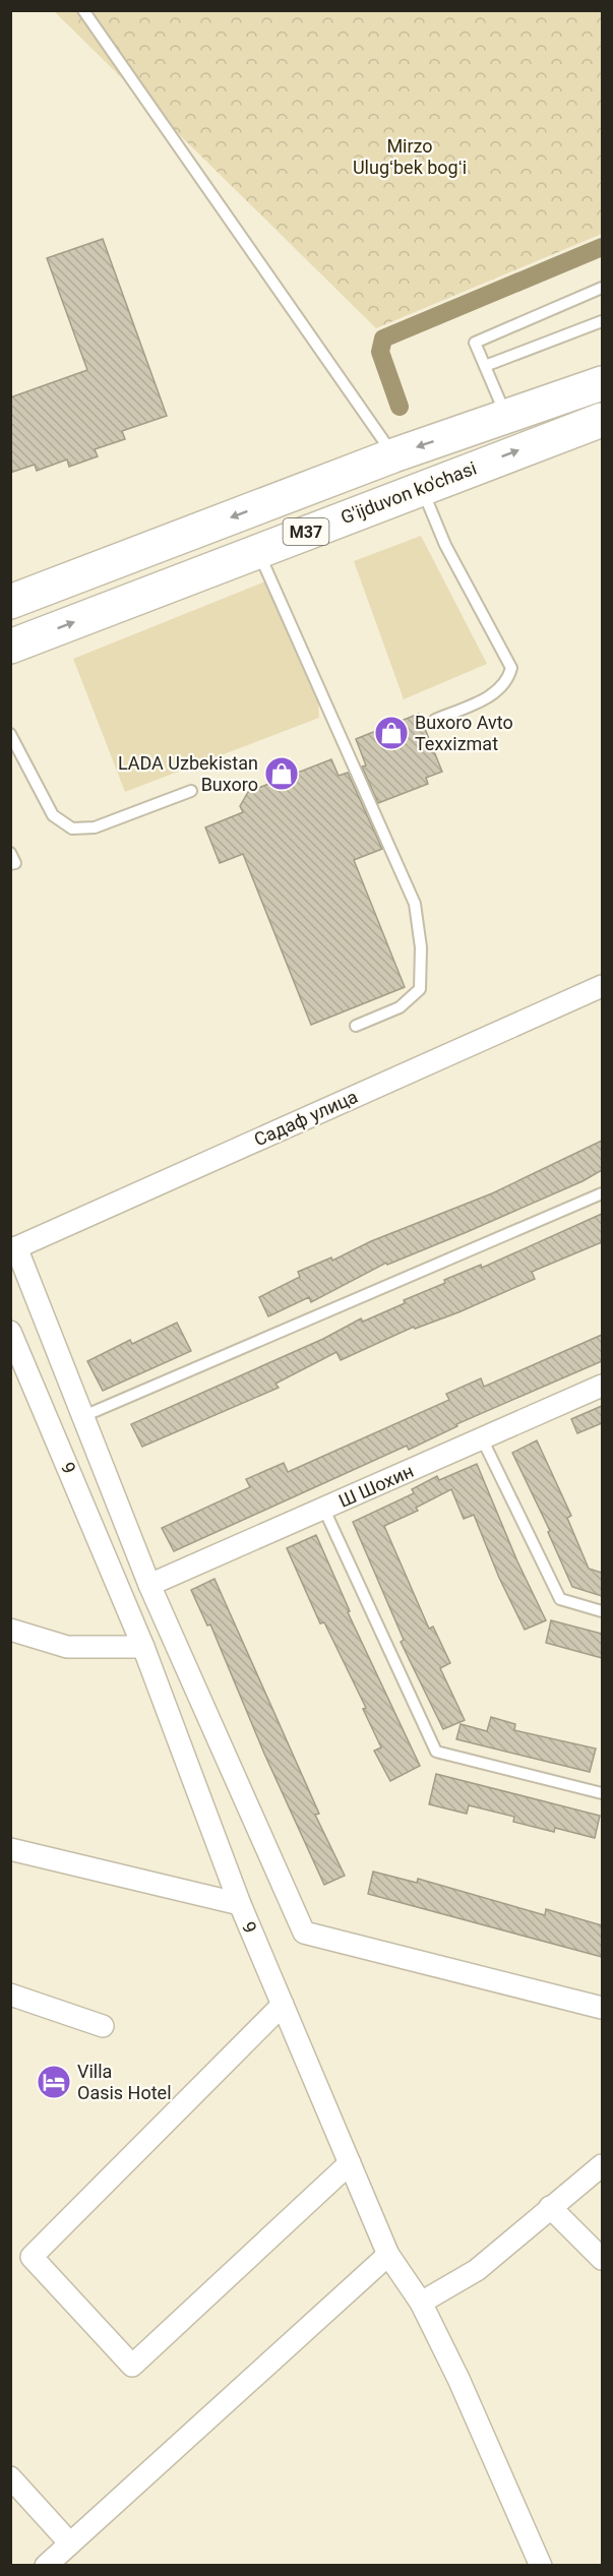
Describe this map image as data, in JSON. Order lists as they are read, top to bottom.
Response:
{
  "streets": {
    "main road": ["G'ijduvon ko'chasi", "M37"],
    "street": ["Садаф улица", "9", "Ш Шохин"]
  },
  "parks": ["Mirzo Ulugʻbek bogʻi"],
  "places": {
    "shop": ["Buxoro Avto Texxizmat", "LADA Uzbekistan Buxoro"],
    "hotel": ["Villa Oasis Hotel"]
  }
}
